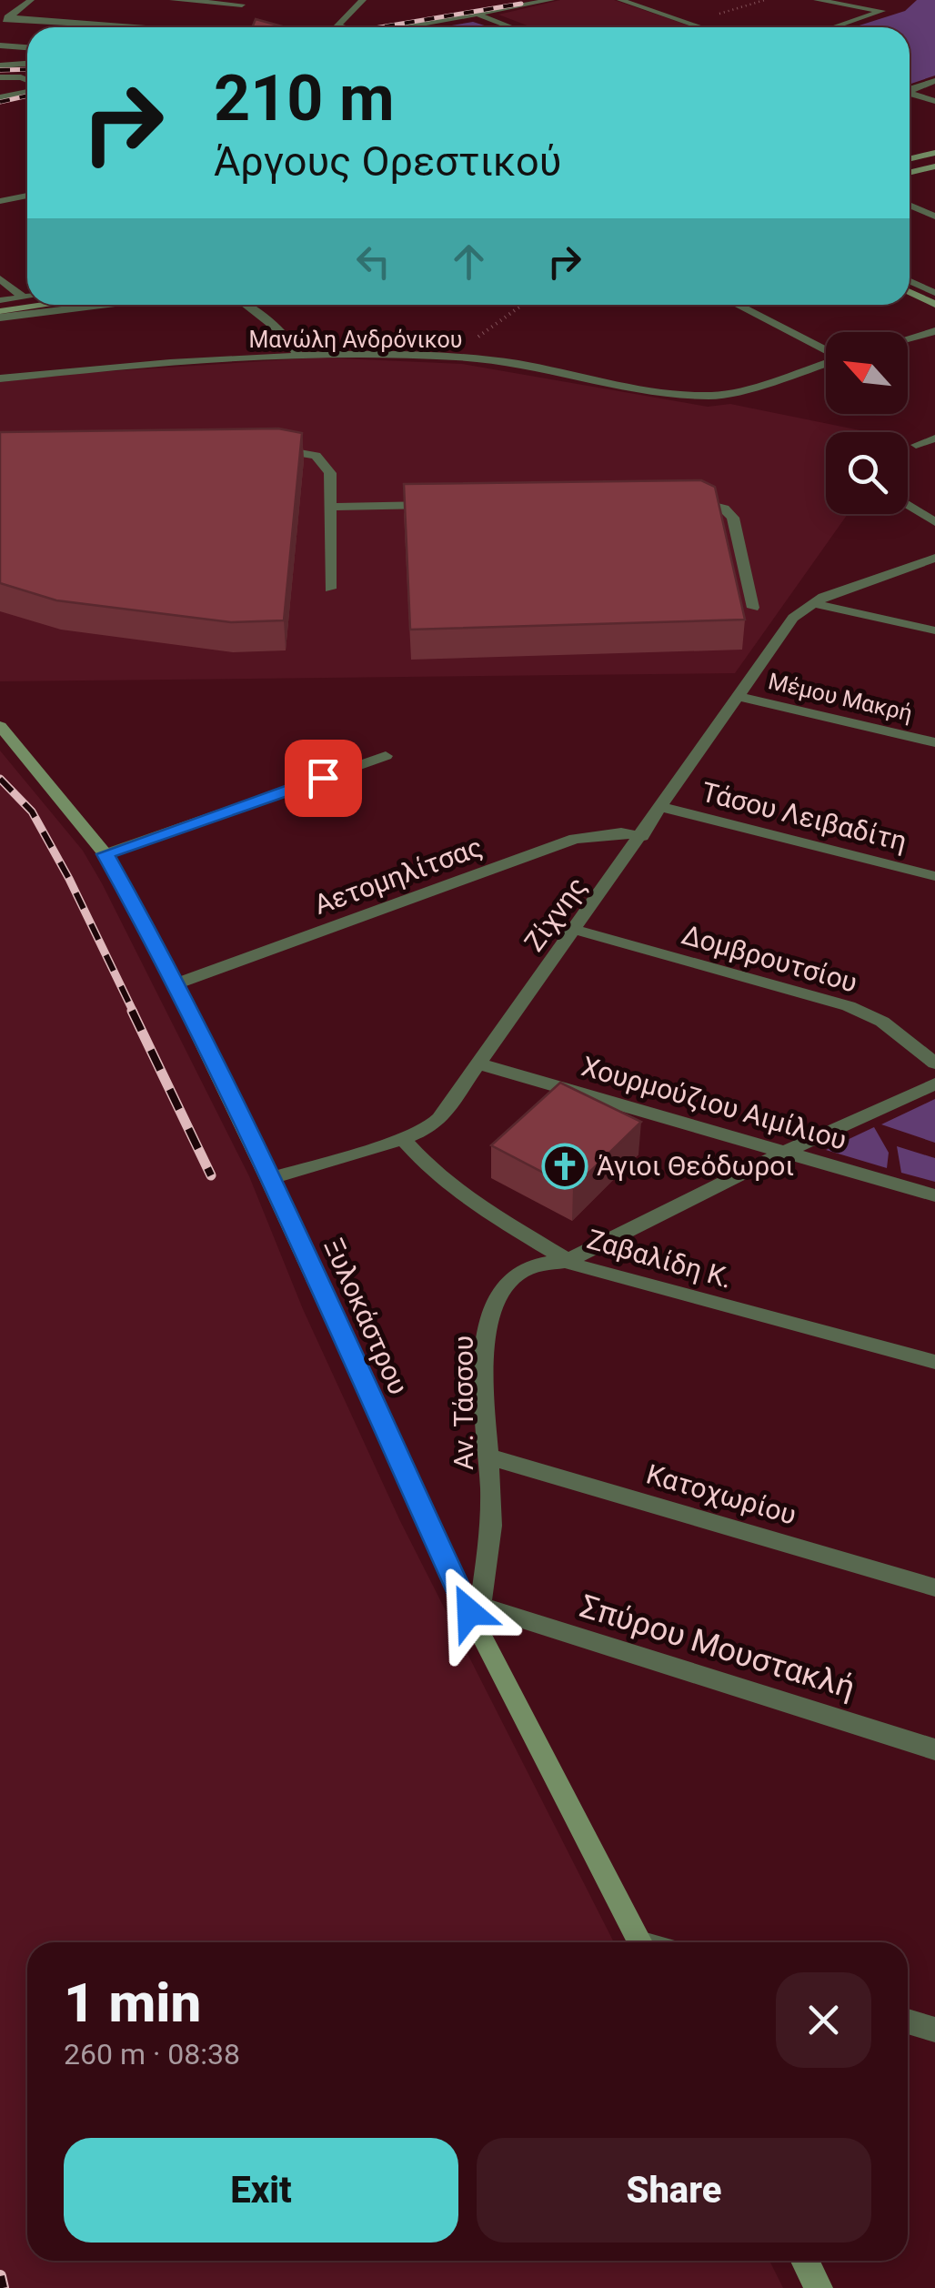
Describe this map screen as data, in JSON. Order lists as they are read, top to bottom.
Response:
{
  "streets": {
    "street": [
      "Μανώλη Ανδρόνικου",
      "Μέμου Μακρή",
      "Τάσου Λειβαδίτη",
      "Αετομηλίτσας",
      "Ζίχνης",
      "Δομβρουτσίου",
      "Χουρμούζιου Αιμίλιου",
      "Ζαβαλίδη Κ.",
      "Ξυλοκάστρου",
      "Αν. Τάσσου",
      "Κατοχωρίου",
      "Σπύρου Μουστακλή"
    ]
  },
  "crossings": [
    ["Μέμου Μακρή", "Ζίχνης"],
    ["Τάσου Λειβαδίτη", "Ζίχνης"],
    ["Αετομηλίτσας", "Ζίχνης"],
    ["Αετομηλίτσας", "Ξυλοκάστρου"],
    ["Ζίχνης", "Δομβρουτσίου"],
    ["Ζίχνης", "Χουρμούζιου Αιμίλιου"],
    ["Ζίχνης", "Ζαβαλίδη Κ."],
    ["Ζίχνης", "Ξυλοκάστρου"],
    ["Χουρμούζιου Αιμίλιου", "Αν. Τάσσου"],
    ["Ζαβαλίδη Κ.", "Αν. Τάσσου"],
    ["Ξυλοκάστρου", "Αν. Τάσσου"],
    ["Ξυλοκάστρου", "Σπύρου Μουστακλή"],
    ["Αν. Τάσσου", "Κατοχωρίου"],
    ["Αν. Τάσσου", "Σπύρου Μουστακλή"]
  ],
  "places": {
    "church": ["Άγιοι Θεόδωροι"]
  },
  "north": "top left",
  "page": {
    "turn": ["210 m", "Άργους Ορεστικού"],
    "heading": ["1 min", "260 m · 08:38"],
    "buttons": ["Exit", "Share"]
  }
}
